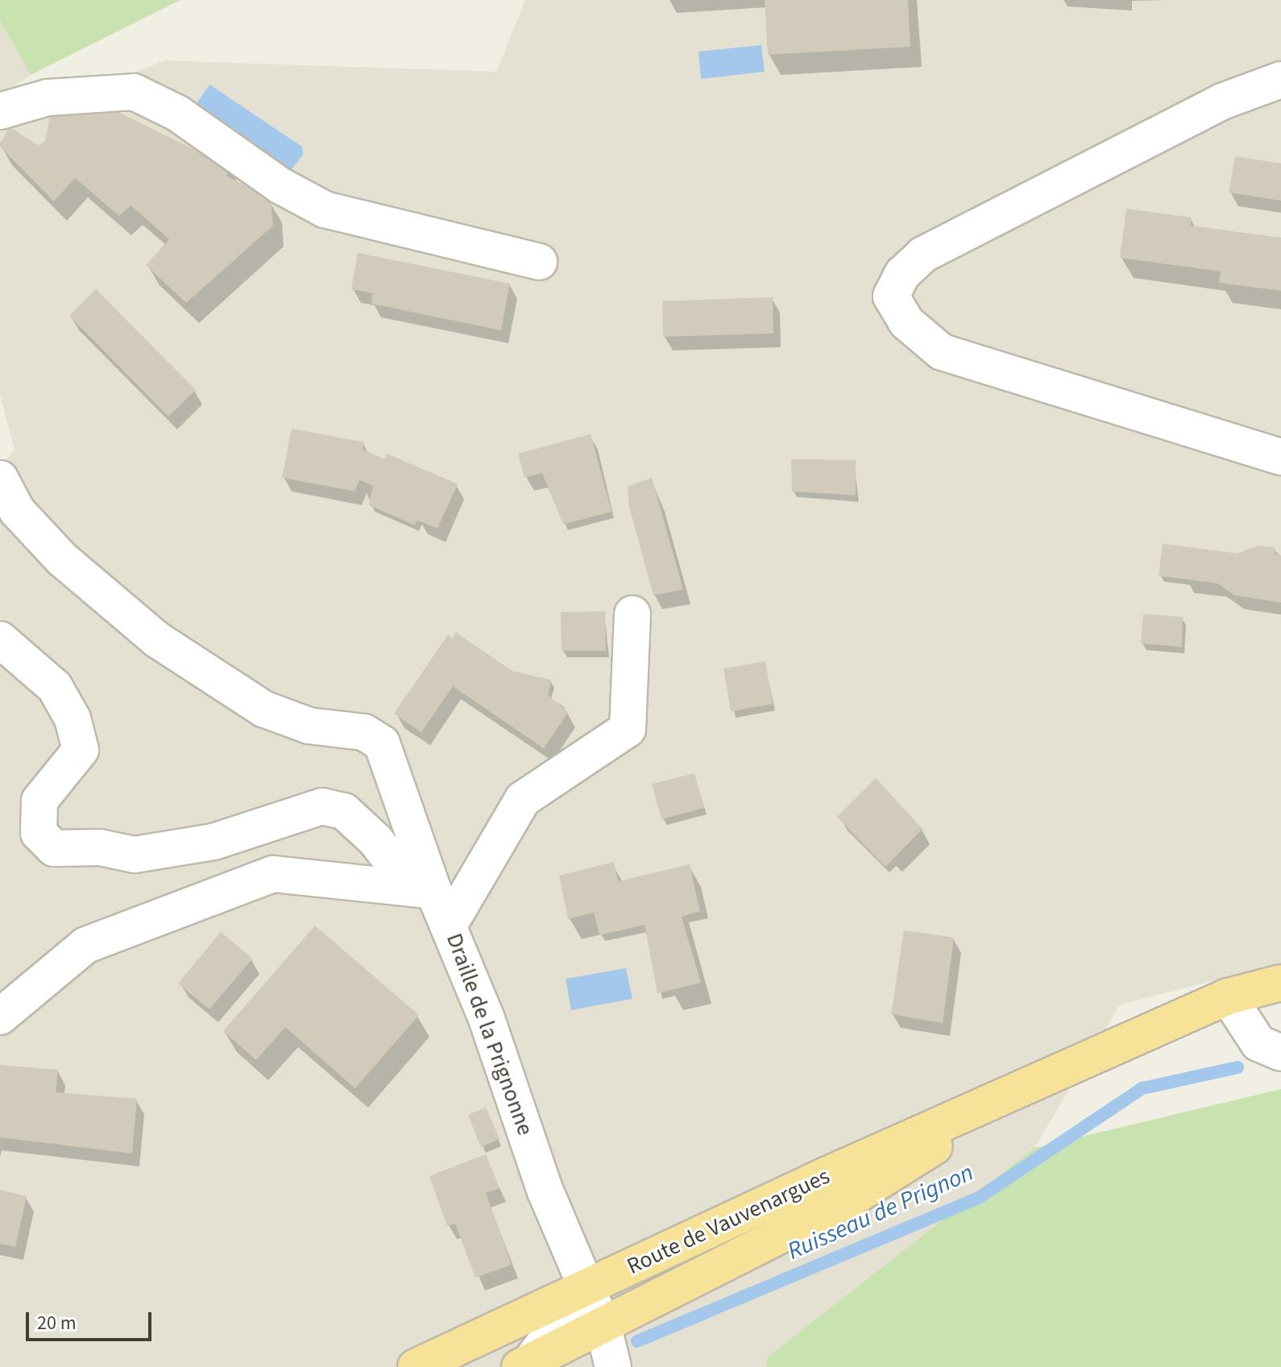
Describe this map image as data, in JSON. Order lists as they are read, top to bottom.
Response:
{
  "streets": {
    "main road": ["Route de Vauvenargues"],
    "street": ["Draille de la Prignonne"]
  },
  "crossings": [
    ["Draille de la Prignonne", "Route de Vauvenargues"]
  ],
  "water": ["Ruisseau de Prignon"],
  "scale_bar": "20 m"
}
